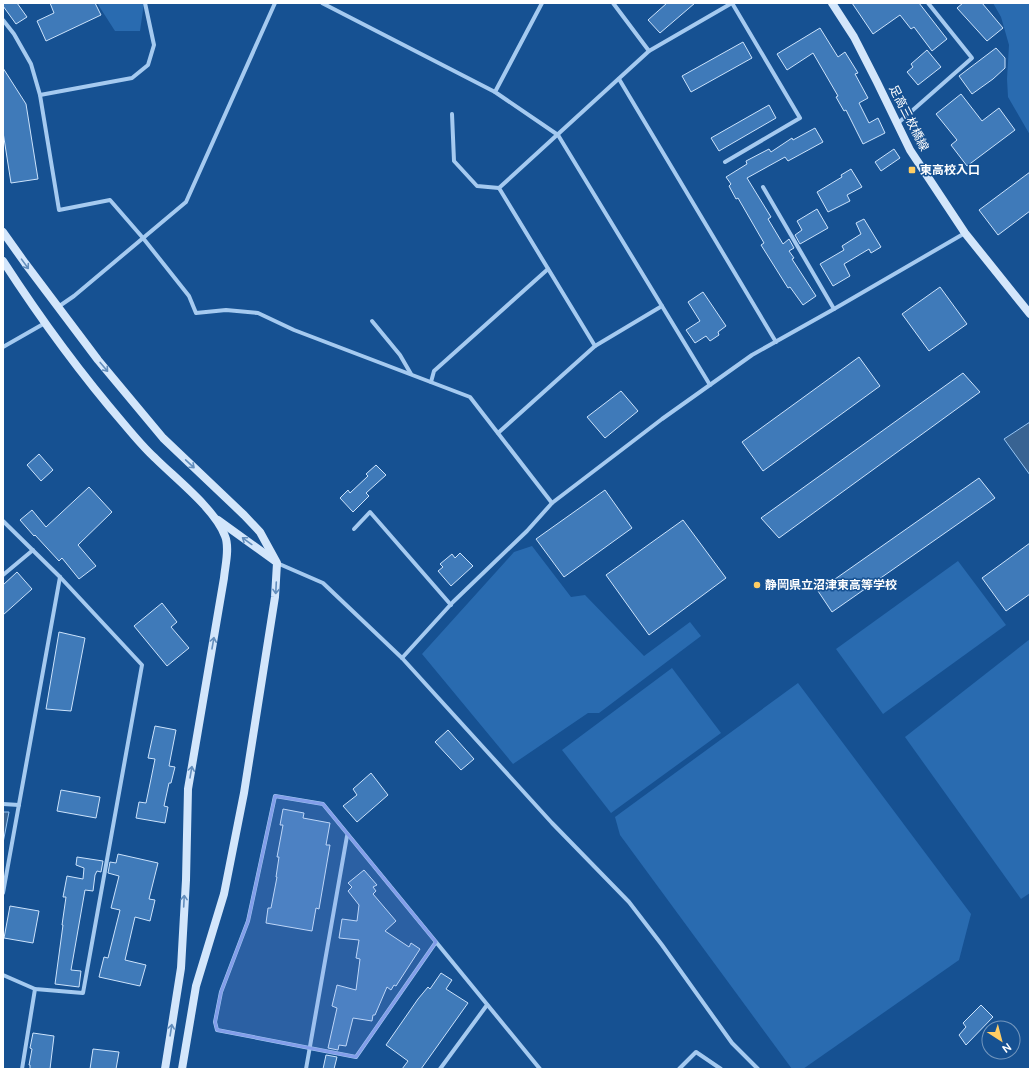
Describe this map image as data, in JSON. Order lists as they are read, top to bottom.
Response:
{
  "streets": {
    "street": ["足高三枚橋線"]
  },
  "places": {
    "transit": ["東高校入口"],
    "other": ["静岡県立沼津東高等学校"]
  },
  "north": "bottom right"
}
